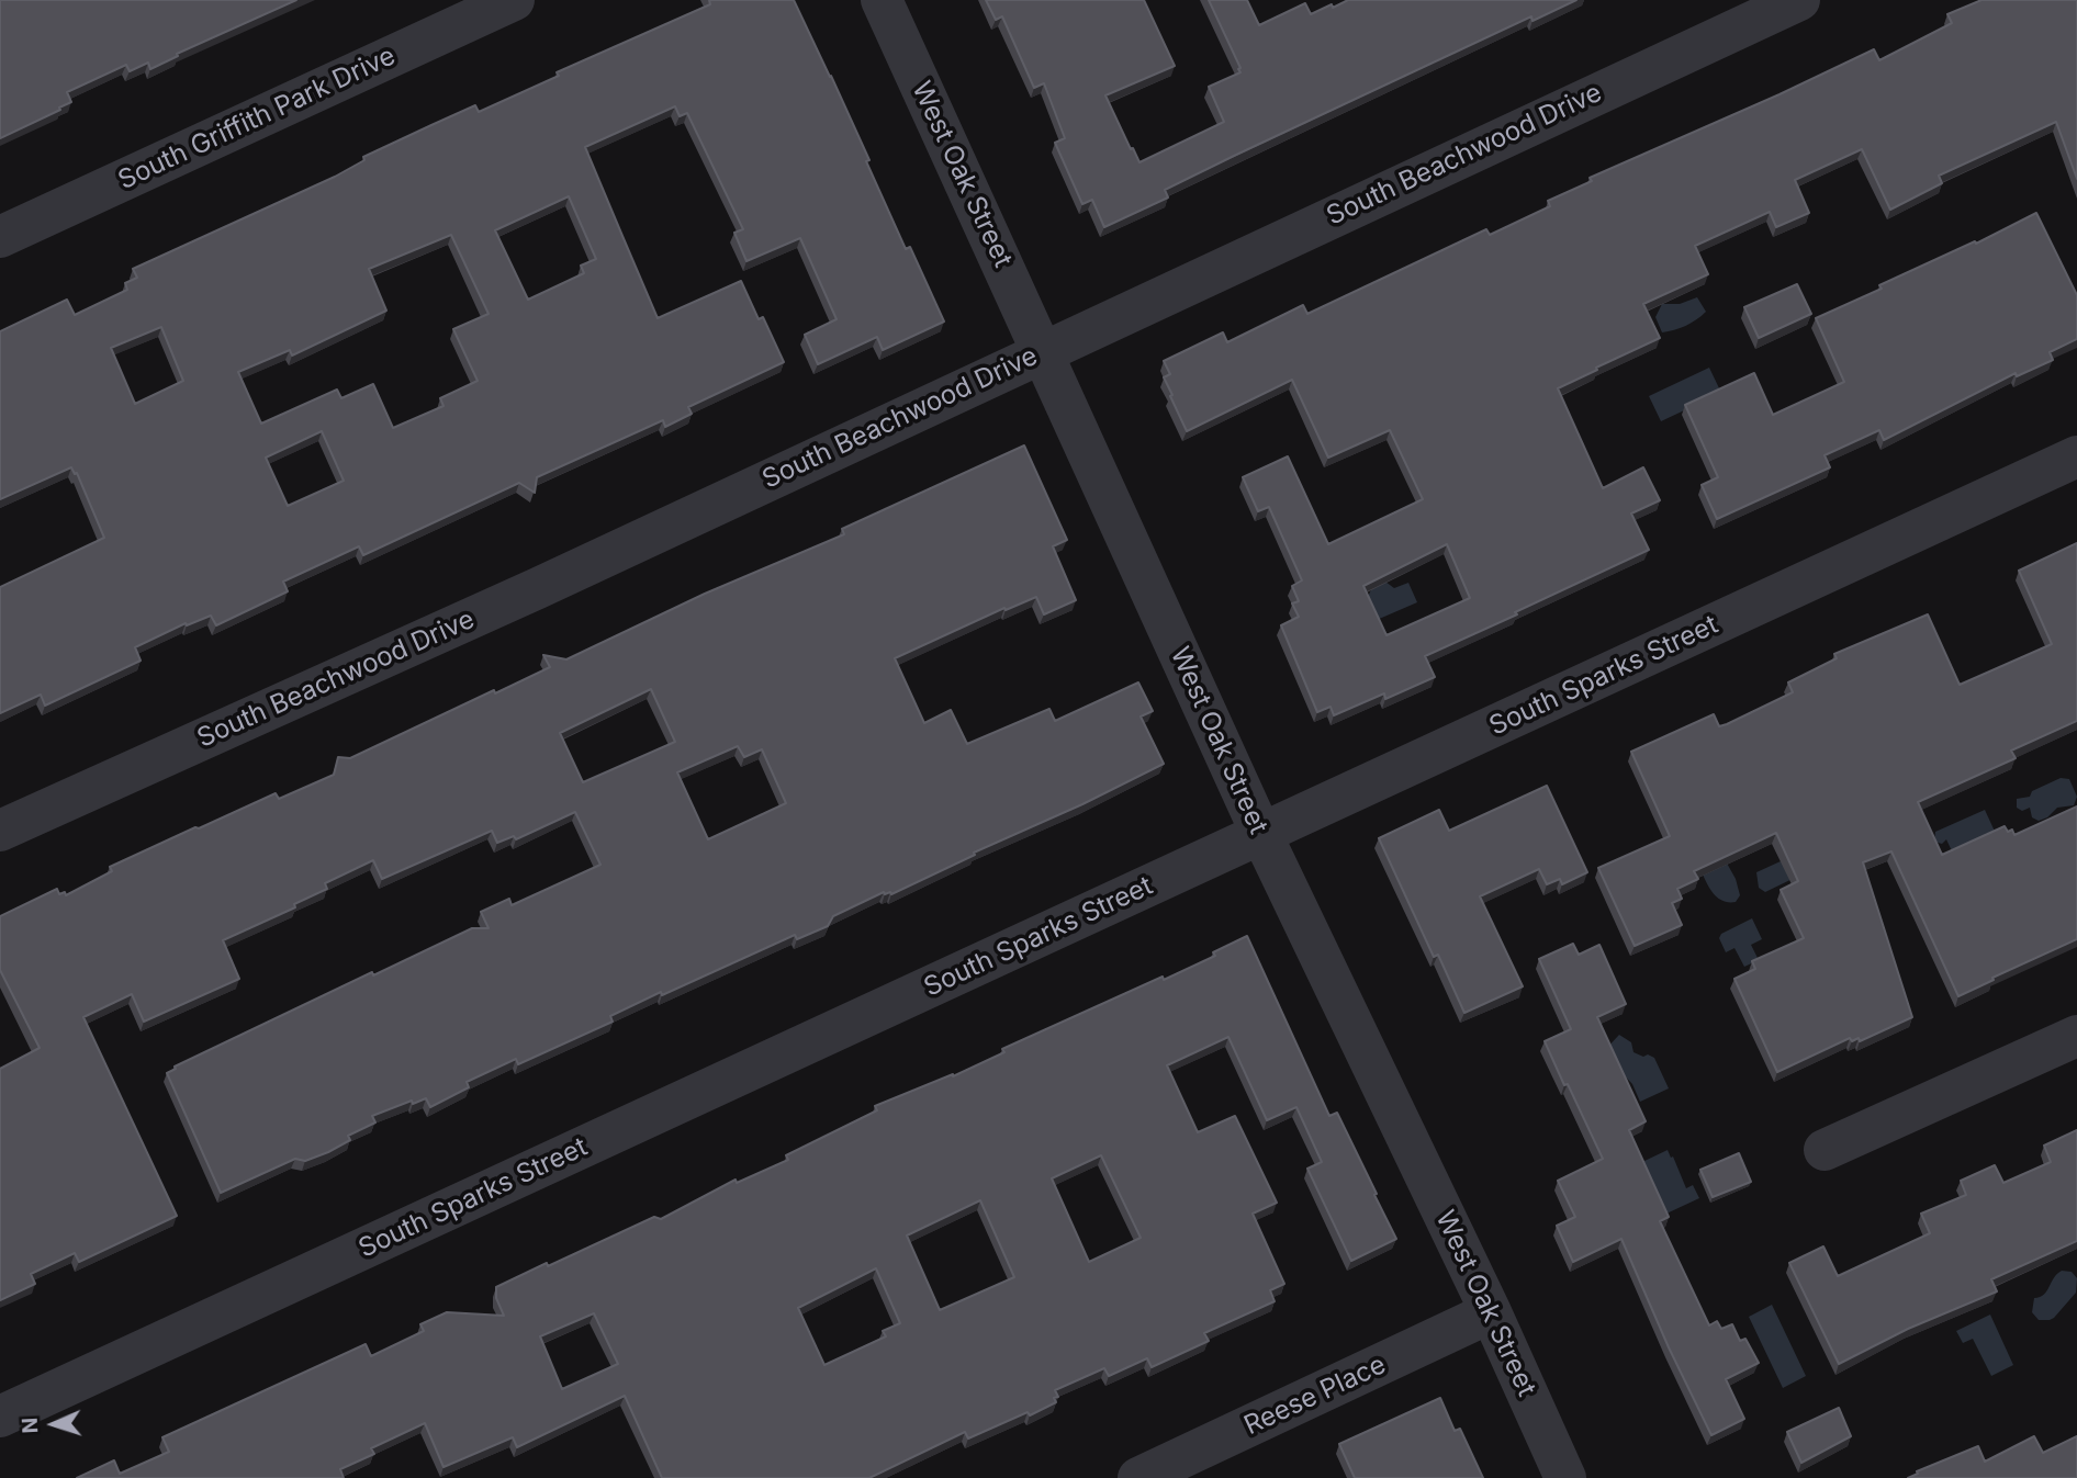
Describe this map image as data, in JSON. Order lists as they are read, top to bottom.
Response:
{
  "streets": {
    "street": [
      "South Griffith Park Drive",
      "South Beachwood Drive",
      "West Oak Street",
      "South Sparks Street",
      "Reese Place"
    ]
  },
  "crossings": [
    ["South Beachwood Drive", "West Oak Street"],
    ["West Oak Street", "South Sparks Street"],
    ["West Oak Street", "Reese Place"]
  ],
  "north": "left"
}
